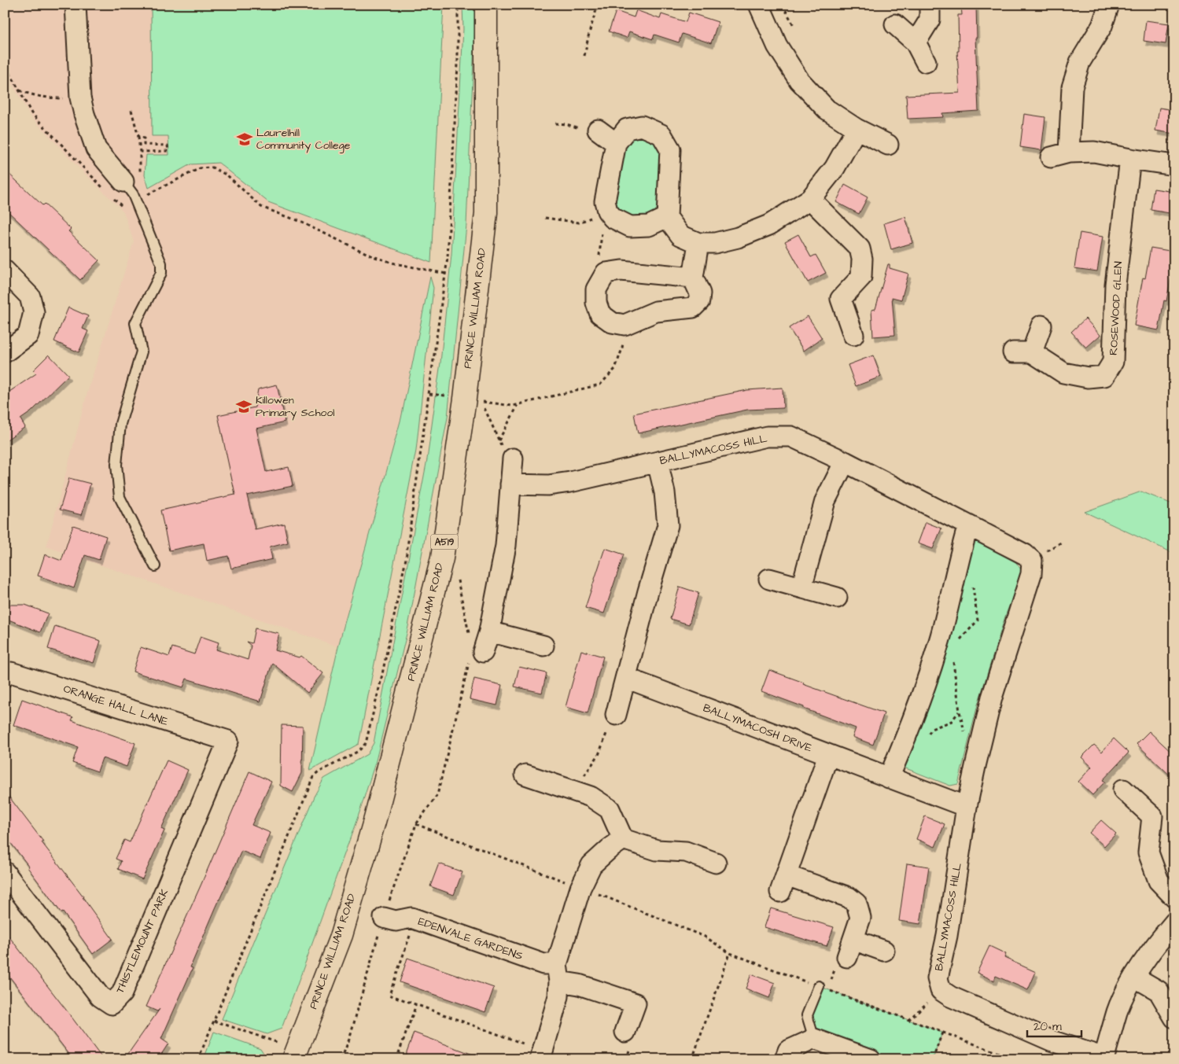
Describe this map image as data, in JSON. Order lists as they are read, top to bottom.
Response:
{
  "streets": {
    "main road": ["PRINCE WILLIAM ROAD", "A519"],
    "street": [
      "ROSEWOOD GLEN",
      "BALLYMACOSS HILL",
      "ORANGE HALL LANE",
      "BALLYMACOSH DRIVE",
      "EDENVALE GARDENS",
      "THISTLEMOUNT PARK"
    ]
  },
  "crossings": [
    ["ORANGE HALL LANE", "THISTLEMOUNT PARK"]
  ],
  "places": {
    "school or university": ["Laurelhill Community College", "Killowen Primary School"]
  },
  "scale_bar": "20 m"
}
